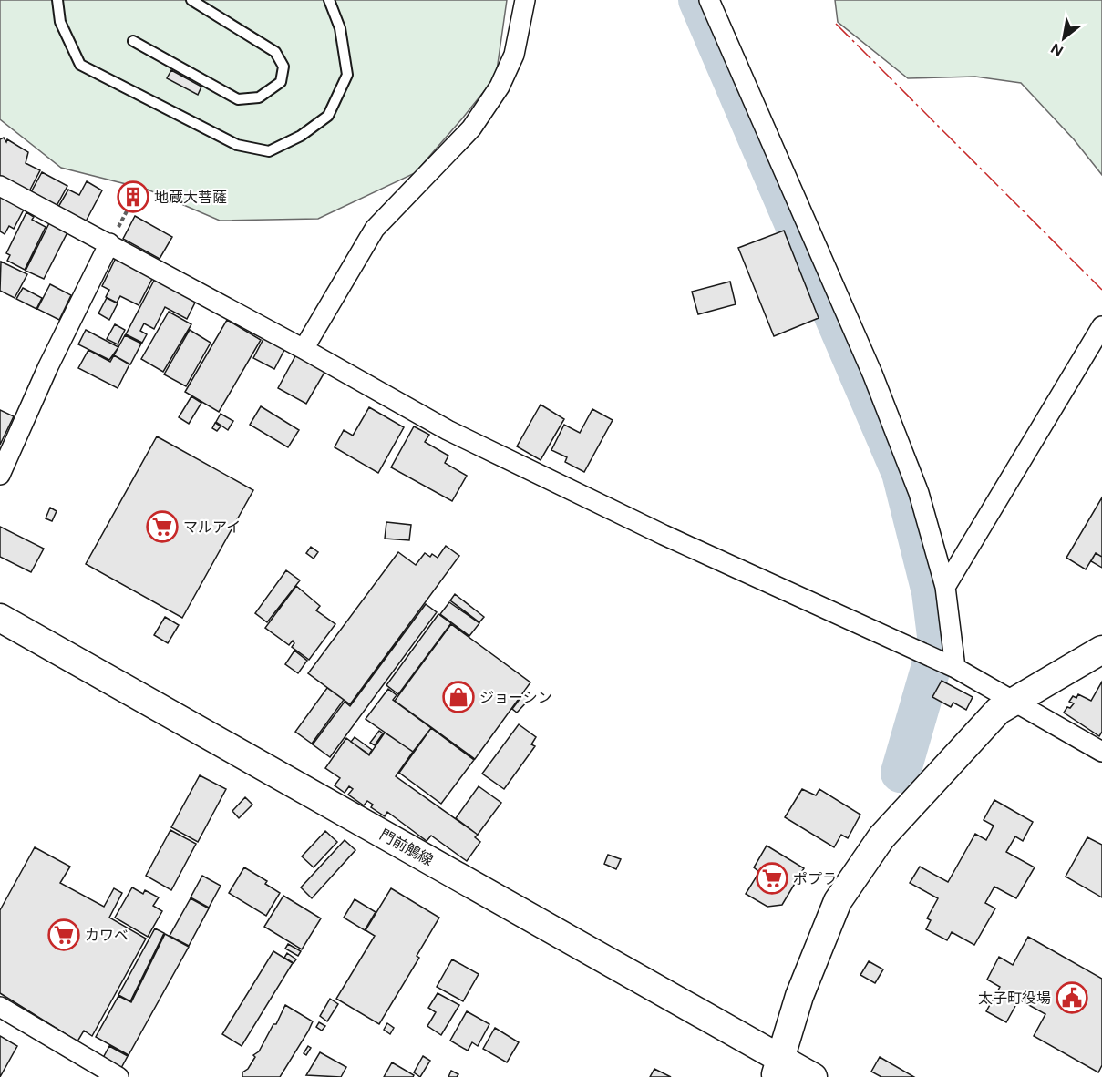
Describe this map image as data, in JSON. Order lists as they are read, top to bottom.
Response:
{
  "streets": {
    "main road": ["門前鵤線"]
  },
  "places": {
    "building": ["地蔵大菩薩"],
    "supermarket": ["マルアイ", "ポプラ", "カワベ"],
    "shop": ["ジョーシン"],
    "public building": ["太子町役場"]
  },
  "north": "bottom left"
}
